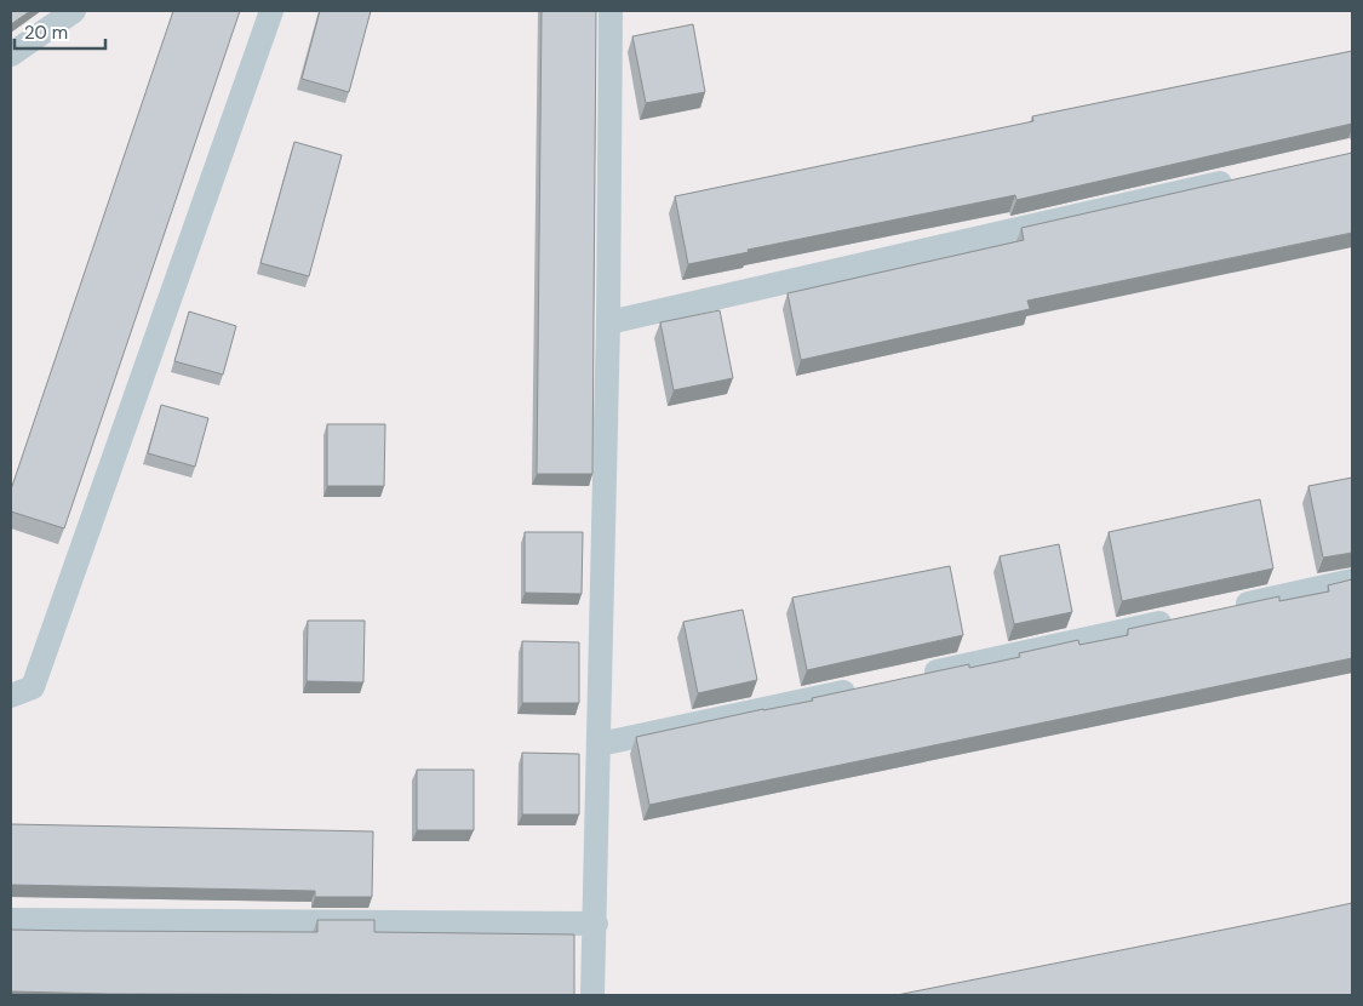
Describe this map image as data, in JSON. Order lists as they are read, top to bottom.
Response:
{
  "scale_bar": "20 m"
}
